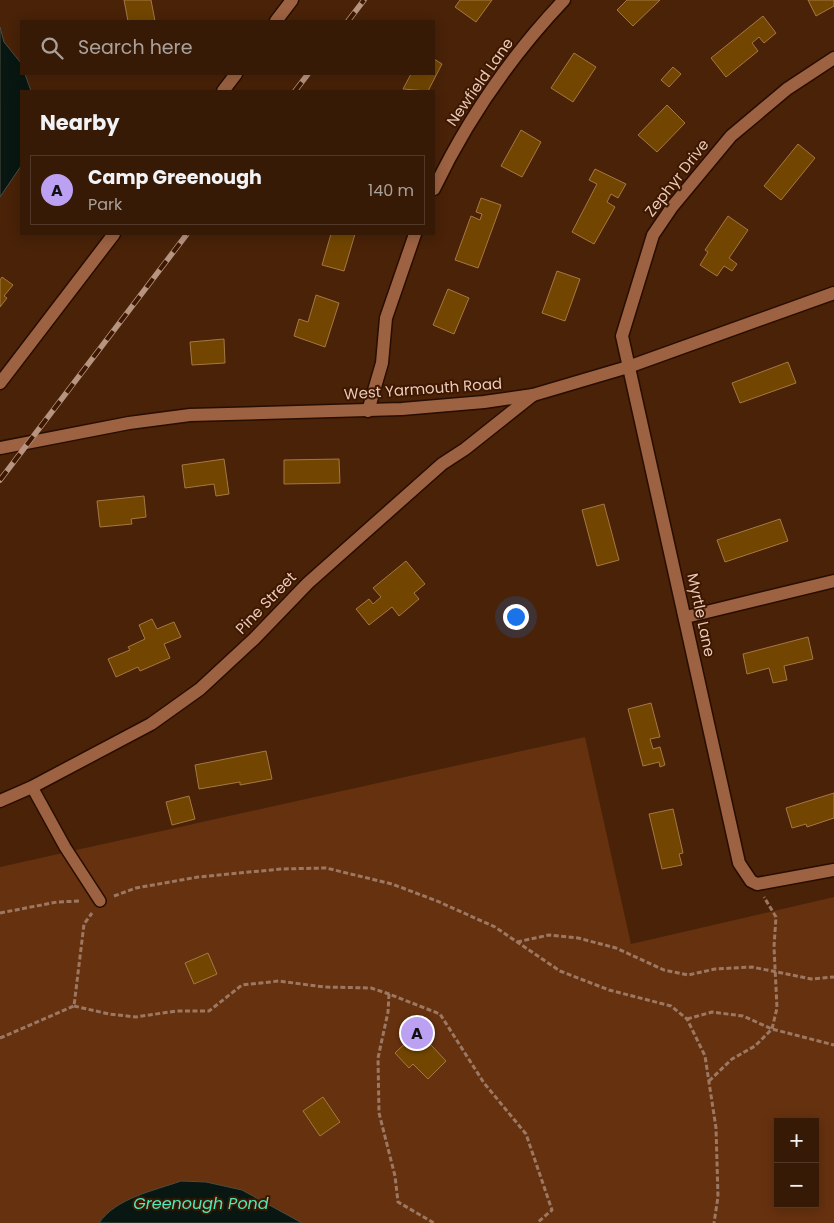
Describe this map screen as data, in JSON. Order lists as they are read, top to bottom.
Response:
{
  "streets": {
    "street": [
      "Newfield Lane",
      "Zephyr Drive",
      "West Yarmouth Road",
      "Pine Street",
      "Myrtle Lane"
    ]
  },
  "crossings": [
    ["Zephyr Drive", "West Yarmouth Road"],
    ["Zephyr Drive", "Myrtle Lane"],
    ["West Yarmouth Road", "Pine Street"],
    ["West Yarmouth Road", "Myrtle Lane"]
  ],
  "water": ["Greenough Pond"],
  "page": {
    "search": "Search here",
    "heading": "Nearby",
    "list": [
      {
        "mark": "A",
        "name": "Camp Greenough",
        "note": "Park",
        "value": "140 m"
      }
    ],
    "pins": "A",
    "map_buttons": ["+", "−"]
  }
}
